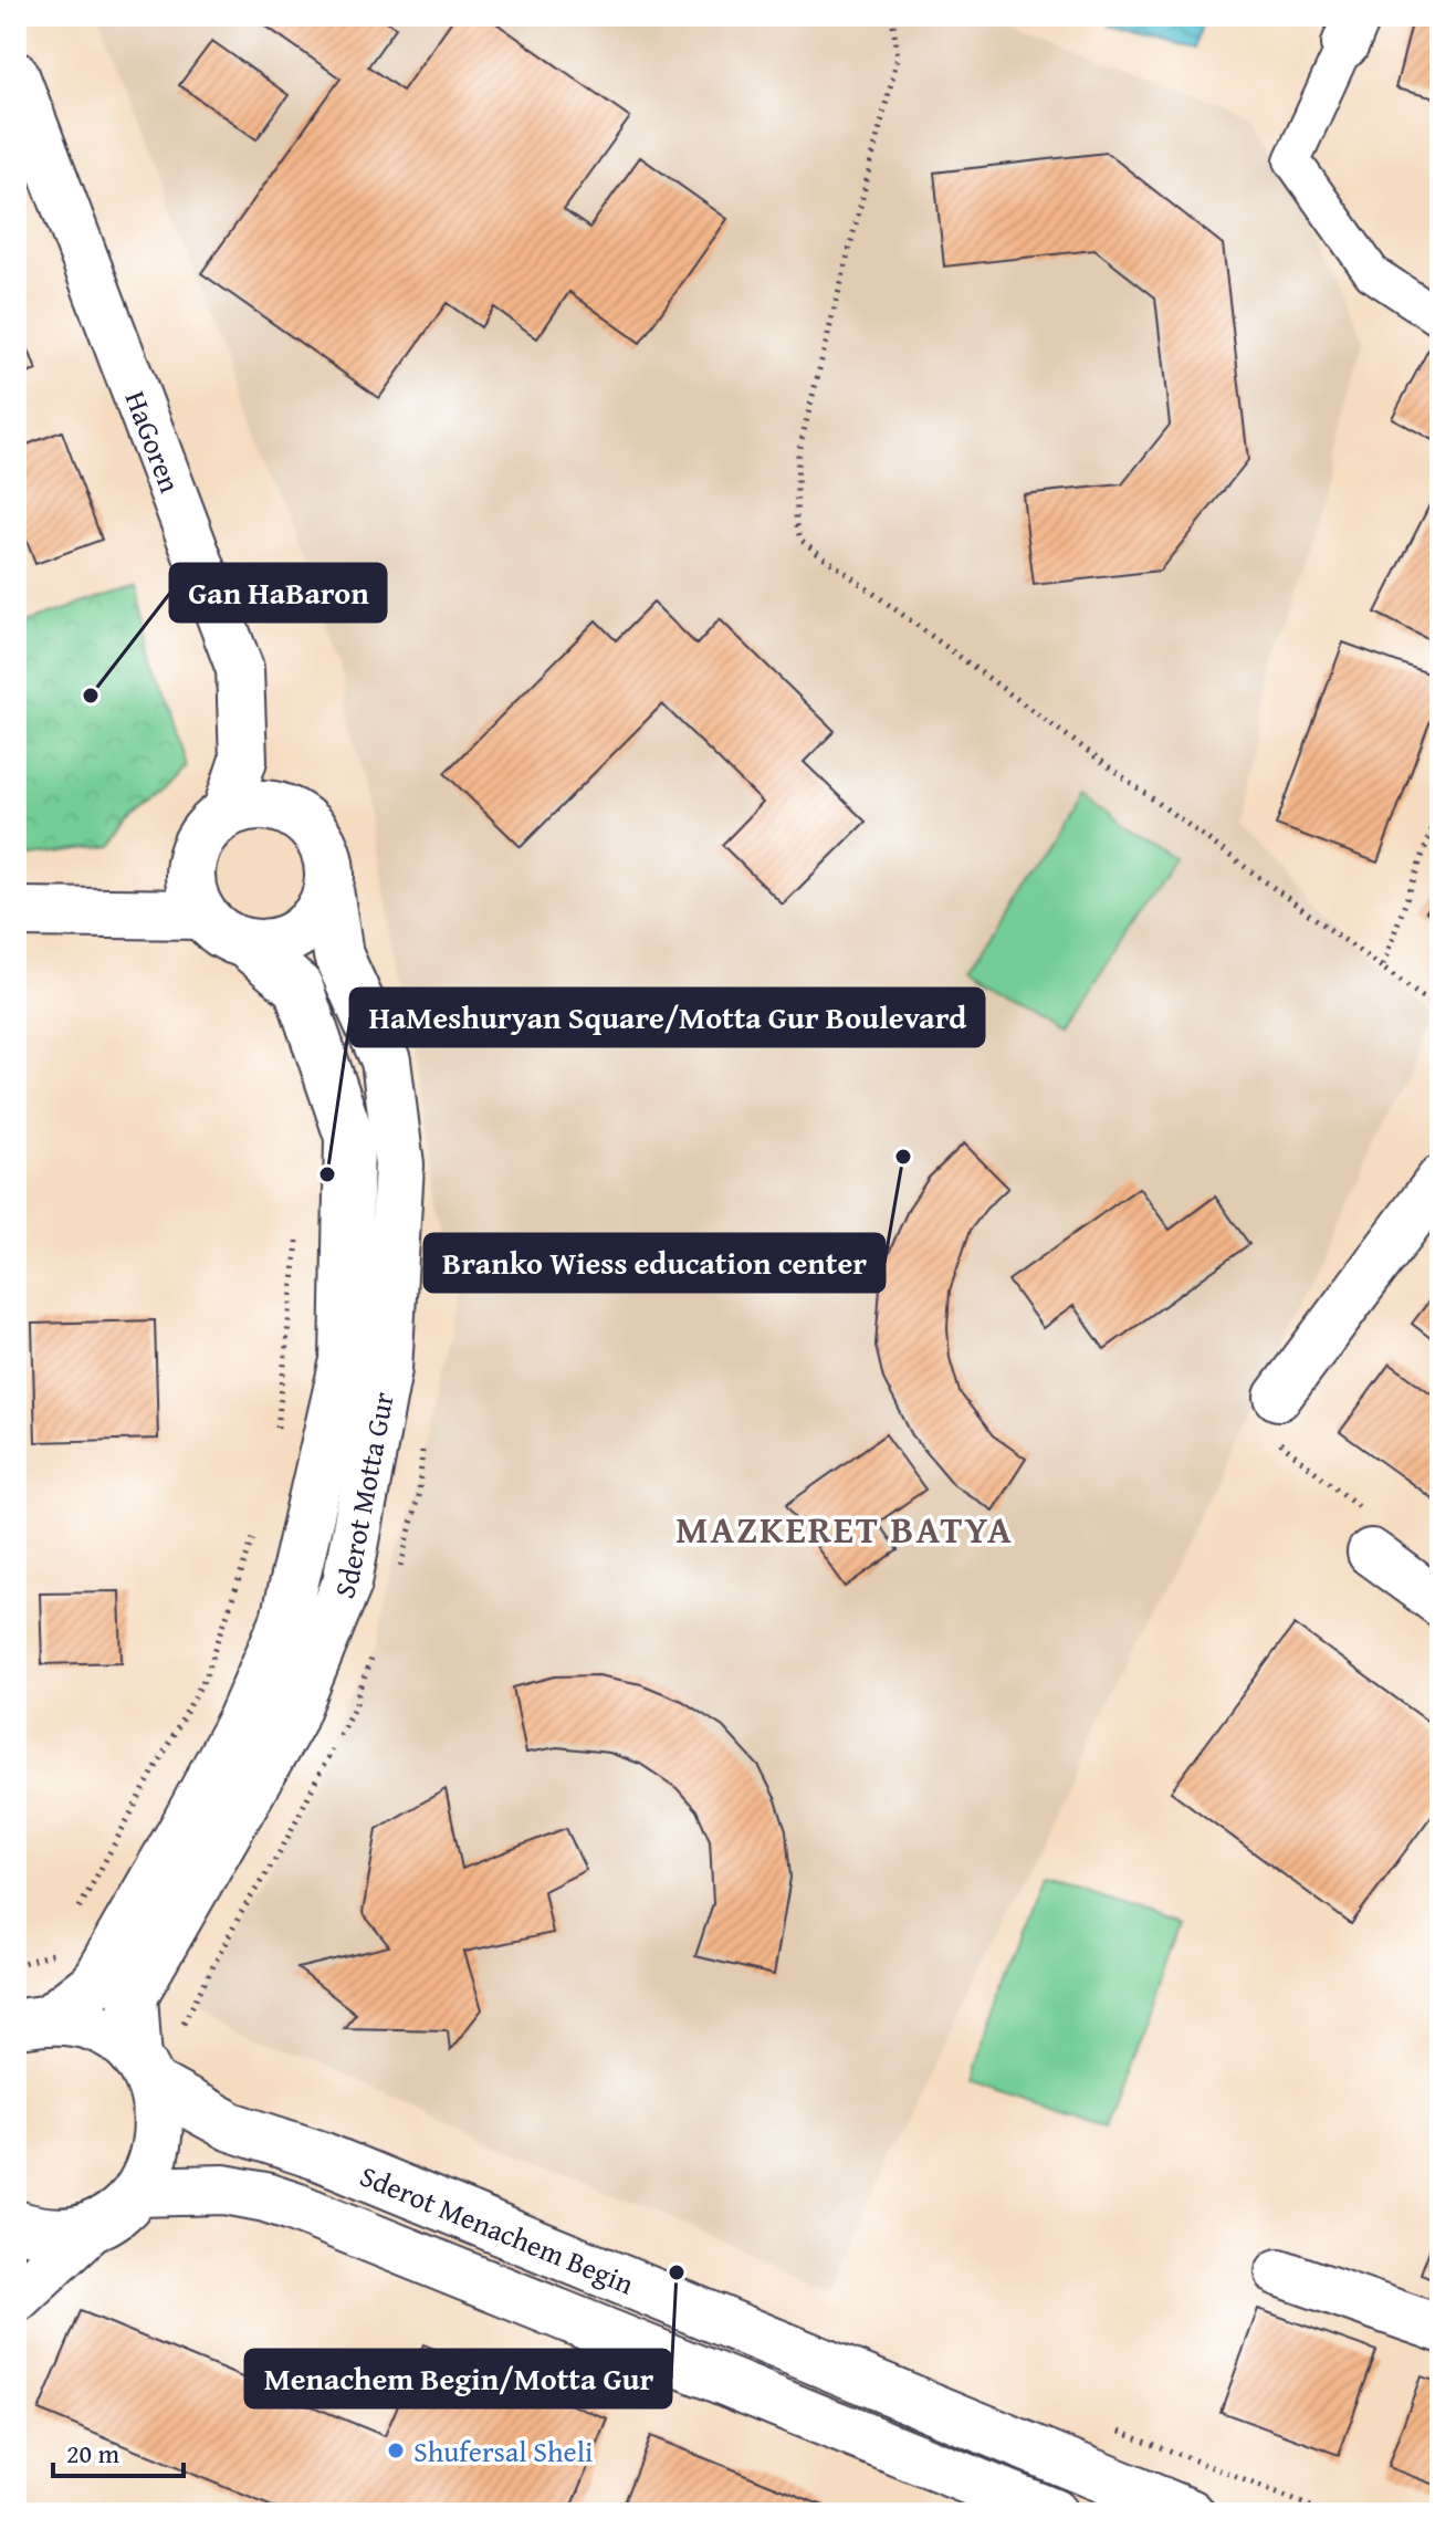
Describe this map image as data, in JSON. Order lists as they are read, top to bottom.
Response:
{
  "streets": {
    "street": ["HaGoren", "Sderot Motta Gur", "Sderot Menachem Begin"]
  },
  "crossings": [
    ["HaGoren", "Sderot Motta Gur"],
    ["Sderot Motta Gur", "Sderot Menachem Begin"]
  ],
  "districts": ["MAZKERET BATYA"],
  "places": [
    "Gan HaBaron",
    "Branko Wiess education center",
    "HaMeshuryan Square/Motta Gur Boulevard",
    "Menachem Begin/Motta Gur",
    "Shufersal Sheli"
  ],
  "scale_bar": "20 m"
}
